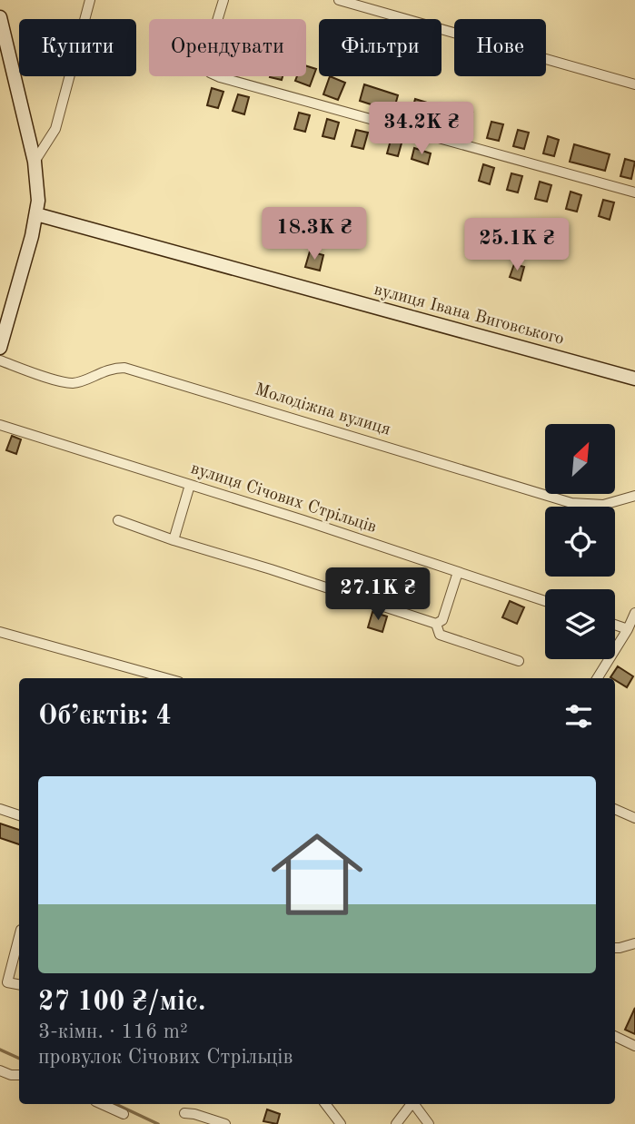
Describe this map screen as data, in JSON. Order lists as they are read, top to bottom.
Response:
{
  "streets": {
    "street": ["вулиця Івана Виговського", "Молодіжна вулиця", "вулиця Січових Стрільців"]
  },
  "north": "top right",
  "page": {
    "chip": [
      "Купити",
      "Орендувати",
      "Фільтри",
      "Нове"
    ],
    "price": [
      "34.2K ₴",
      "18.3K ₴",
      "25.1K ₴",
      "27.1K ₴"
    ],
    "heading": "Об’єктів: 4",
    "list": [
      {
        "name": "27 100 ₴/міс.",
        "note": "3-кімн. · 116 m² · провулок Січових Стрільців"
      }
    ]
  }
}
